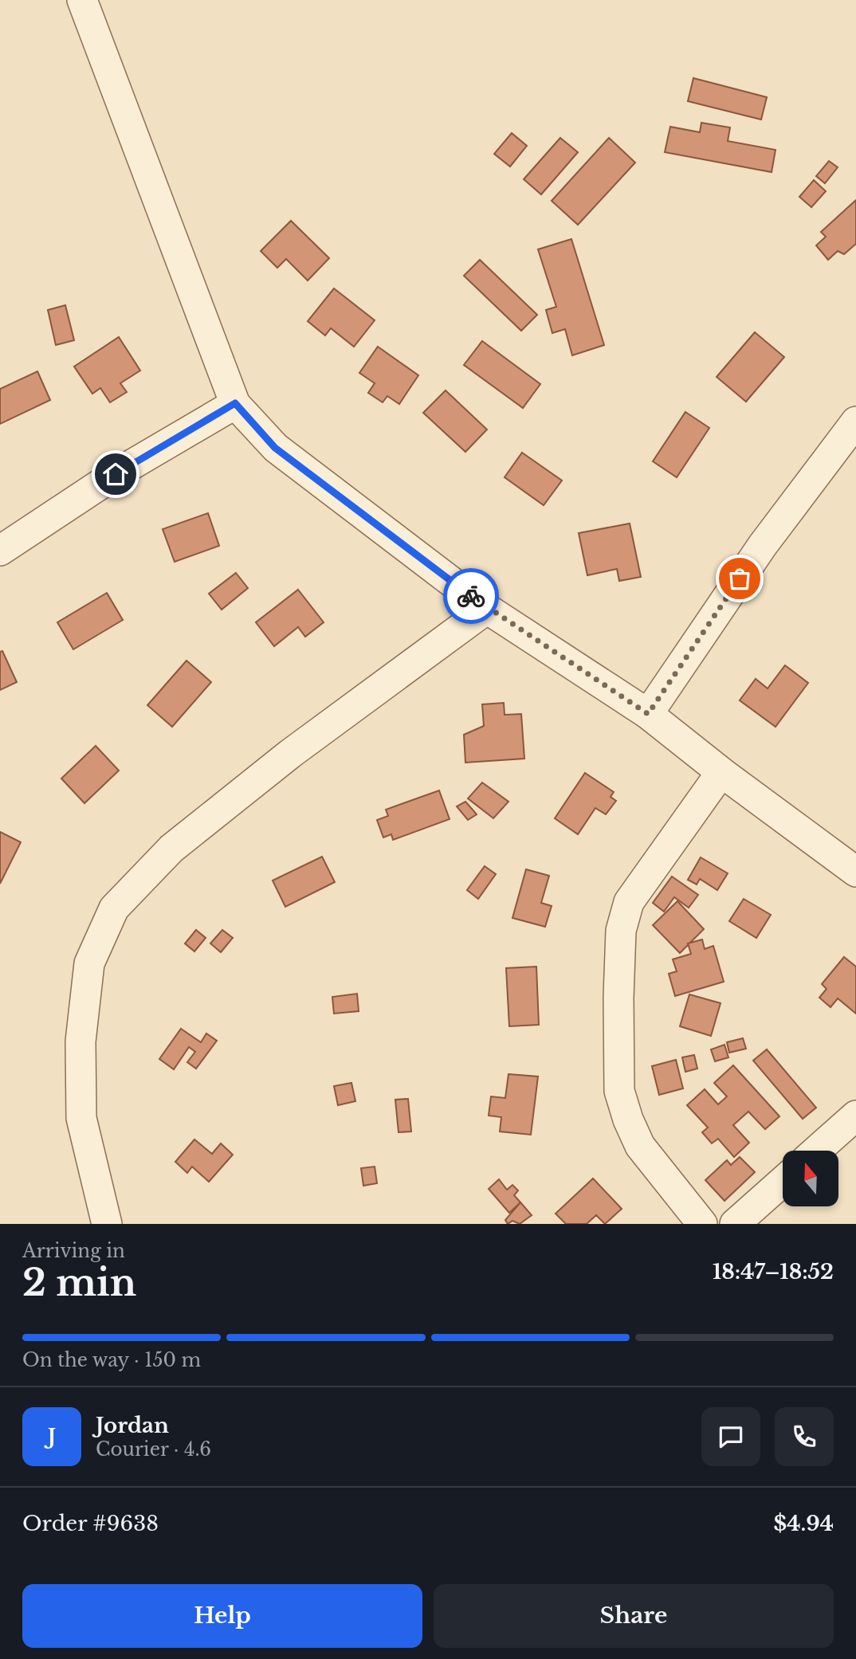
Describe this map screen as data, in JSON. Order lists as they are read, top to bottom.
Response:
{
  "north": "top",
  "page": {
    "heading": ["2 min", "Arriving in", "18:47–18:52"],
    "panel": [
      "Jordan",
      "Courier · 4.6",
      "Order #9638",
      "$4.94"
    ],
    "bar": "On the way · 150 m",
    "round": "J",
    "buttons": ["Help", "Share"]
  }
}
